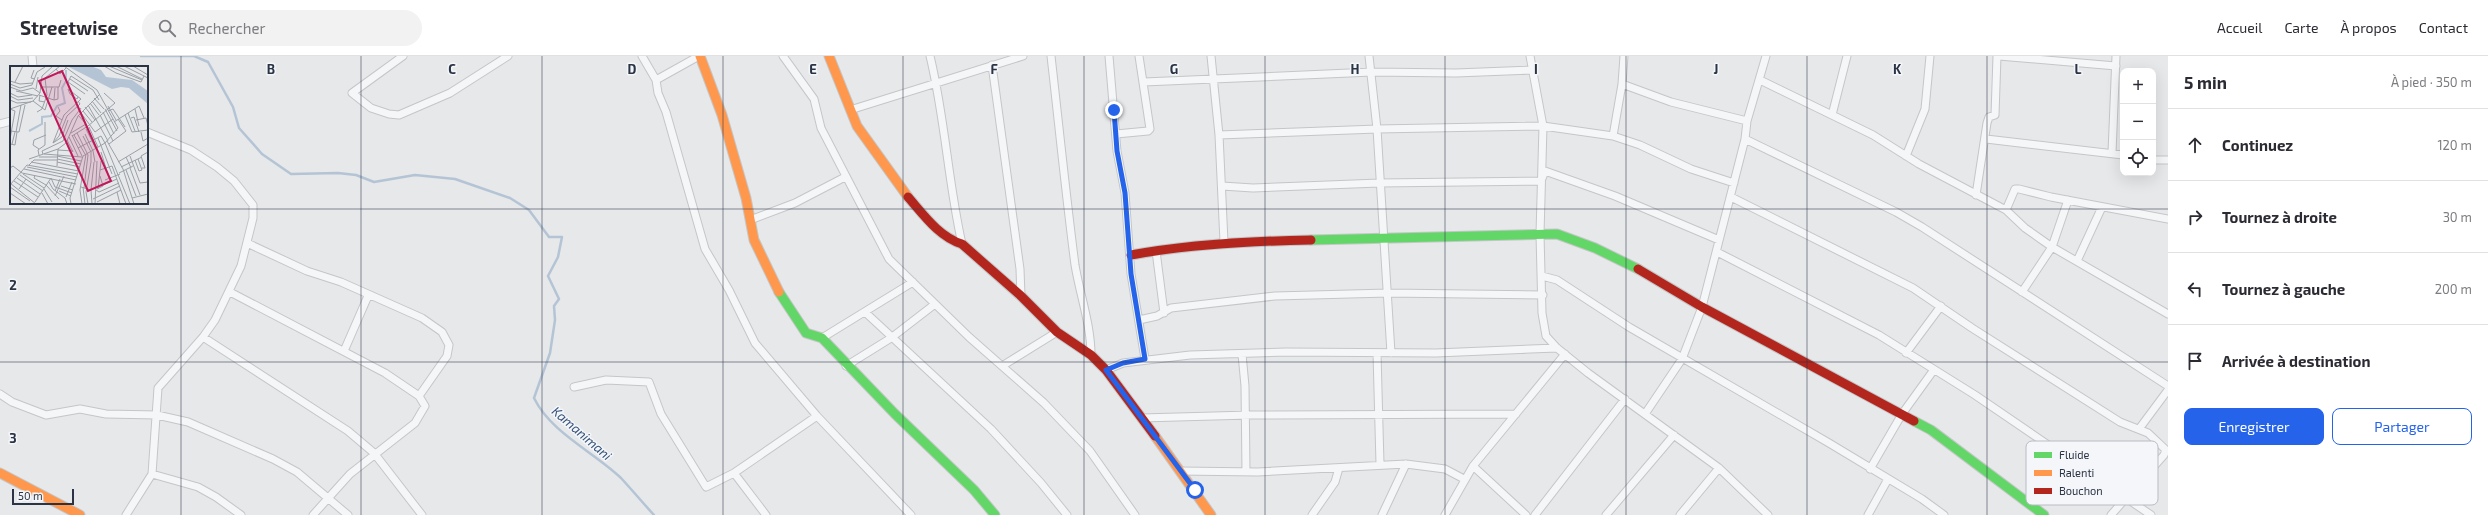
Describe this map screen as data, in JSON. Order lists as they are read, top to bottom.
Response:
{
  "water": ["Kamanimani"],
  "legend": ["Fluide", "Ralenti", "Bouchon"],
  "scale_bar": "50 m",
  "page": {
    "header": "Streetwise",
    "search": "Rechercher",
    "nav": [
      "Accueil",
      "Carte",
      "À propos",
      "Contact"
    ],
    "heading": ["5 min", "À pied · 350 m"],
    "map_buttons": ["+", "−"],
    "list": [
      ["Continuez", "120 m"],
      ["Tournez à droite", "30 m"],
      ["Tournez à gauche", "200 m"],
      "Arrivée à destination"
    ],
    "buttons": ["Enregistrer", "Partager"],
    "scale": "50 m"
  },
  "grid": {
    "columns": [
      "B",
      "C",
      "D",
      "E",
      "F",
      "G",
      "H",
      "I",
      "J",
      "K",
      "L"
    ],
    "rows": ["2", "3"]
  }
}
